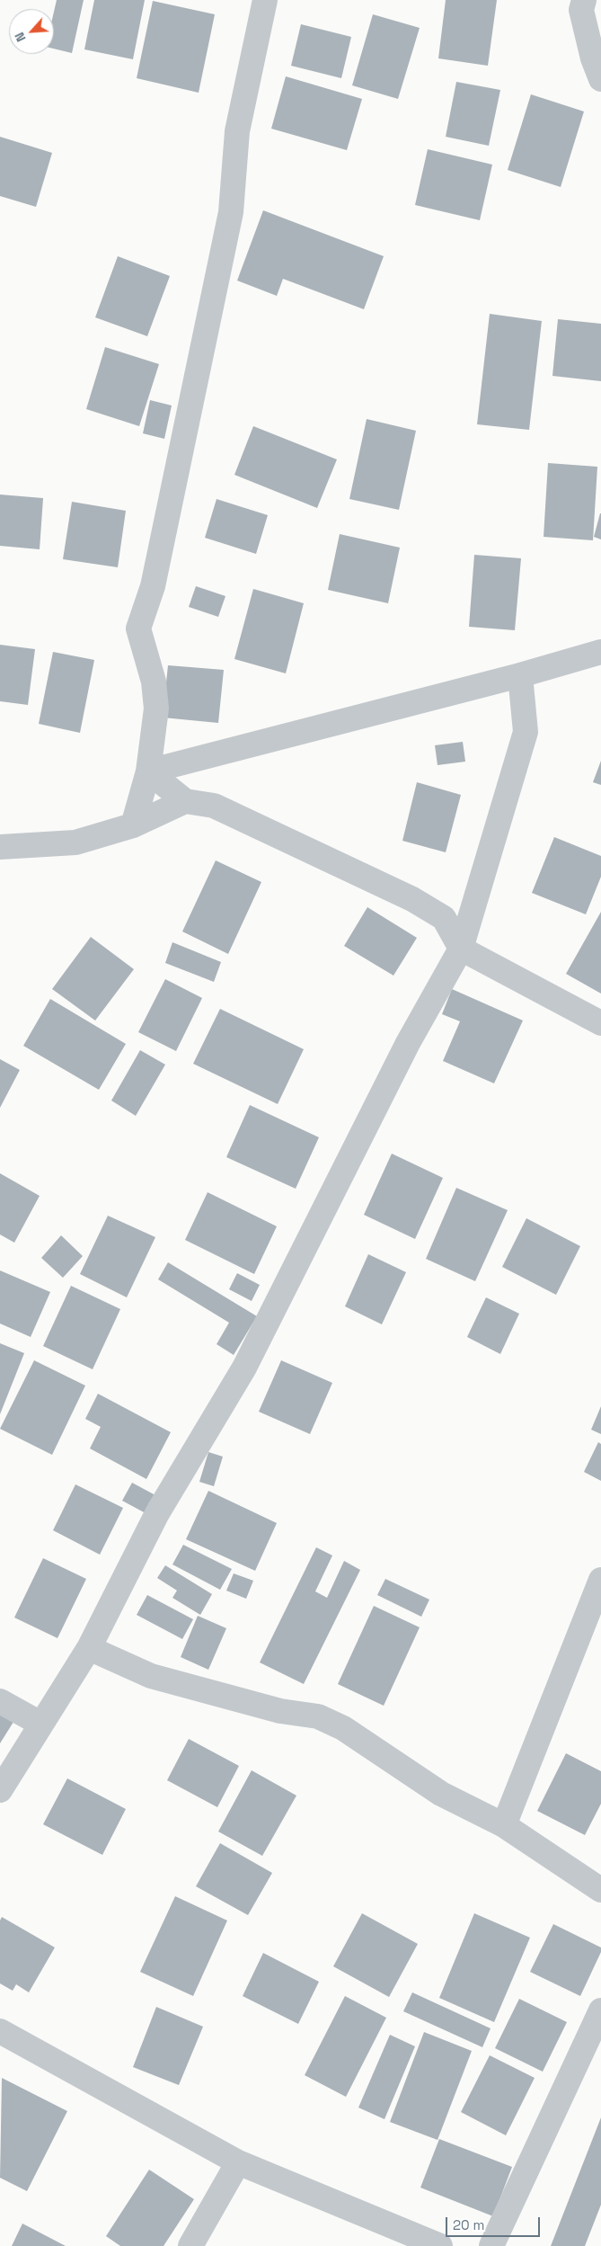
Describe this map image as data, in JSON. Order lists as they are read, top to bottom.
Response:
{
  "scale_bar": "20 m",
  "north": "bottom left"
}
